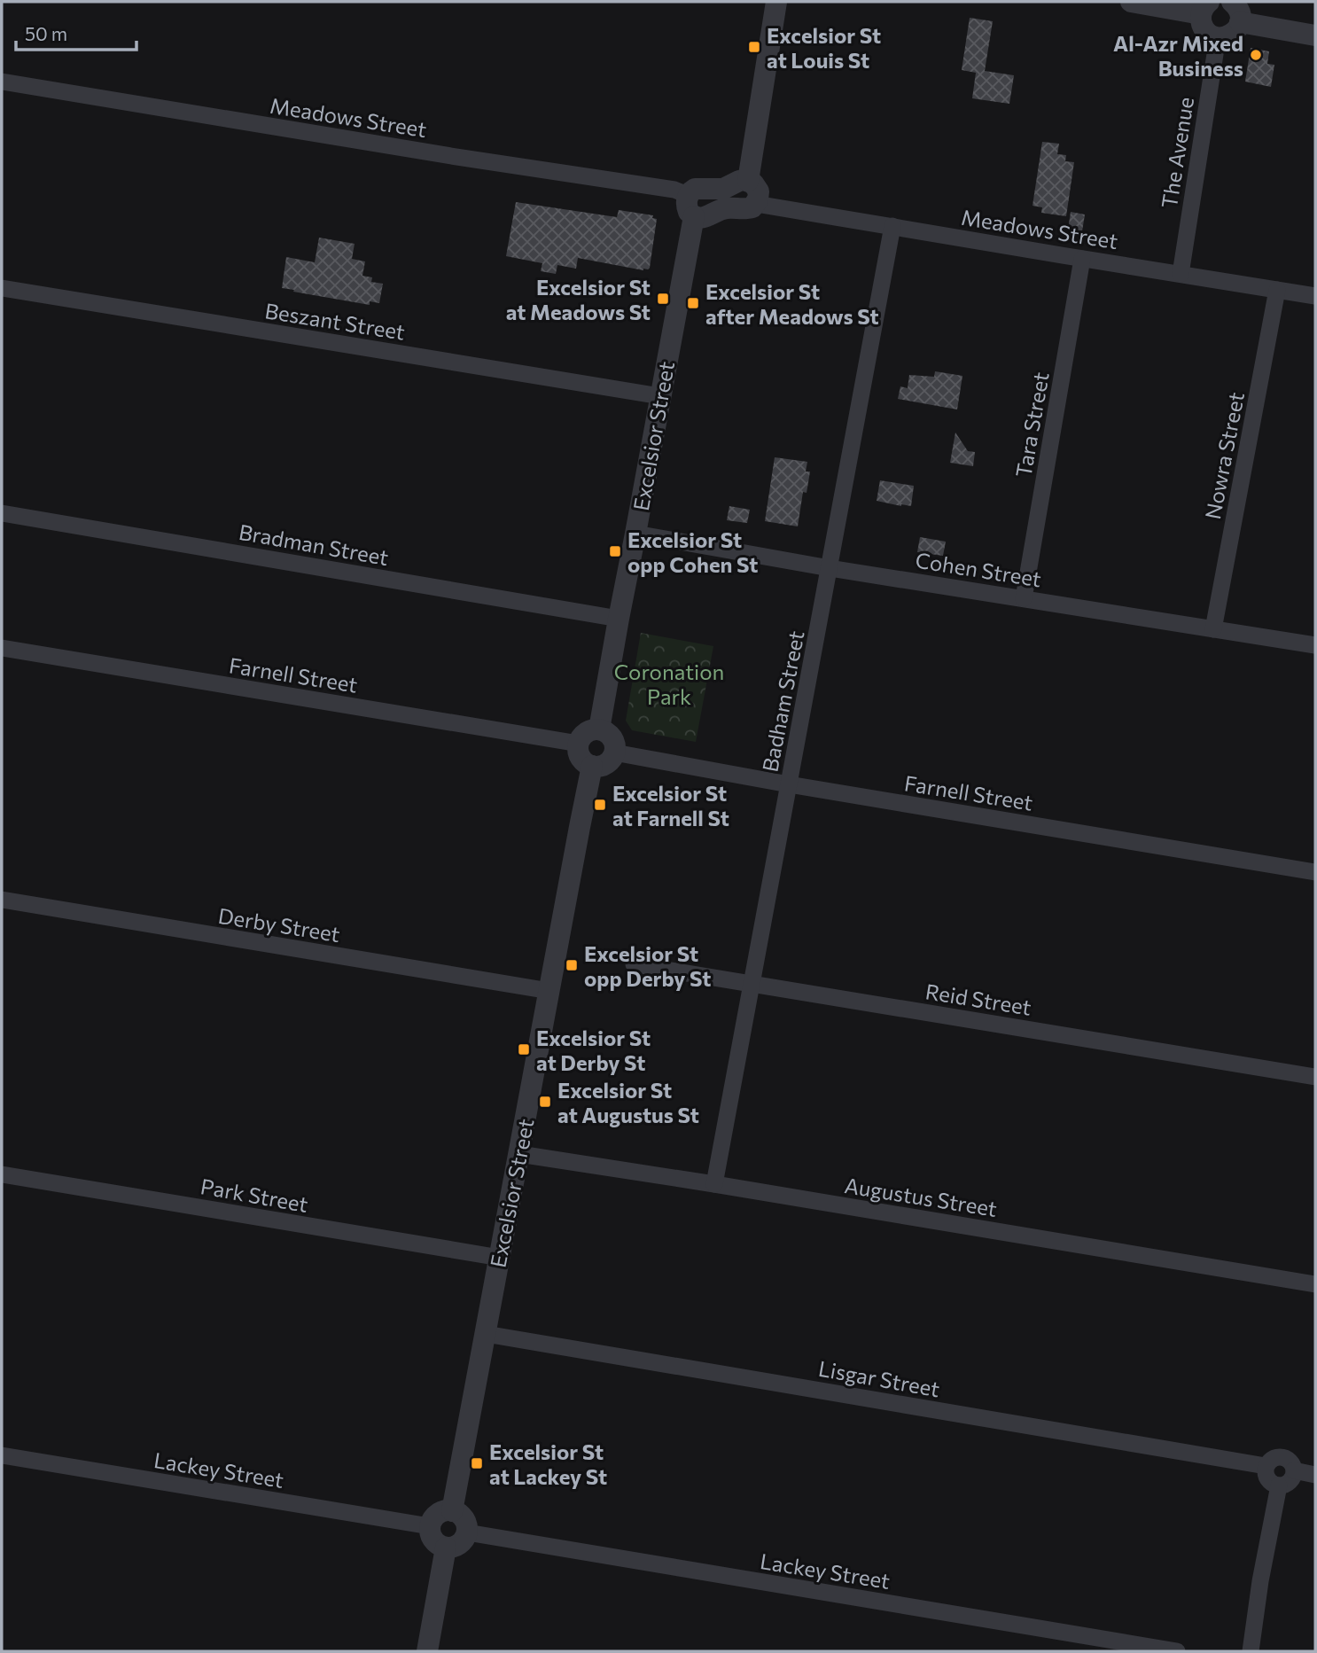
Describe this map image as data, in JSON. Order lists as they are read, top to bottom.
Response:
{
  "streets": {
    "street": [
      "Meadows Street",
      "The Avenue",
      "Beszant Street",
      "Tara Street",
      "Excelsior Street",
      "Nowra Street",
      "Bradman Street",
      "Cohen Street",
      "Farnell Street",
      "Badham Street",
      "Derby Street",
      "Reid Street",
      "Park Street",
      "Augustus Street",
      "Lisgar Street",
      "Lackey Street"
    ]
  },
  "crossings": [
    ["Meadows Street", "The Avenue"],
    ["Meadows Street", "Tara Street"],
    ["Meadows Street", "Nowra Street"],
    ["Meadows Street", "Badham Street"],
    ["Beszant Street", "Excelsior Street"],
    ["Tara Street", "Cohen Street"],
    ["Excelsior Street", "Bradman Street"],
    ["Excelsior Street", "Cohen Street"],
    ["Excelsior Street", "Farnell Street"],
    ["Excelsior Street", "Derby Street"],
    ["Excelsior Street", "Park Street"],
    ["Excelsior Street", "Augustus Street"],
    ["Excelsior Street", "Lisgar Street"],
    ["Excelsior Street", "Lackey Street"],
    ["Nowra Street", "Cohen Street"],
    ["Cohen Street", "Badham Street"],
    ["Farnell Street", "Badham Street"],
    ["Badham Street", "Reid Street"],
    ["Badham Street", "Augustus Street"]
  ],
  "parks": ["Coronation Park"],
  "places": {
    "transit": [
      "Excelsior St at Louis St",
      "Excelsior St at Meadows St",
      "Excelsior St after Meadows St",
      "Excelsior St opp Cohen St",
      "Excelsior St at Farnell St",
      "Excelsior St opp Derby St",
      "Excelsior St at Derby St",
      "Excelsior St at Augustus St",
      "Excelsior St at Lackey St"
    ],
    "other": ["Al-Azr Mixed Business"]
  },
  "scale_bar": "50 m"
}
